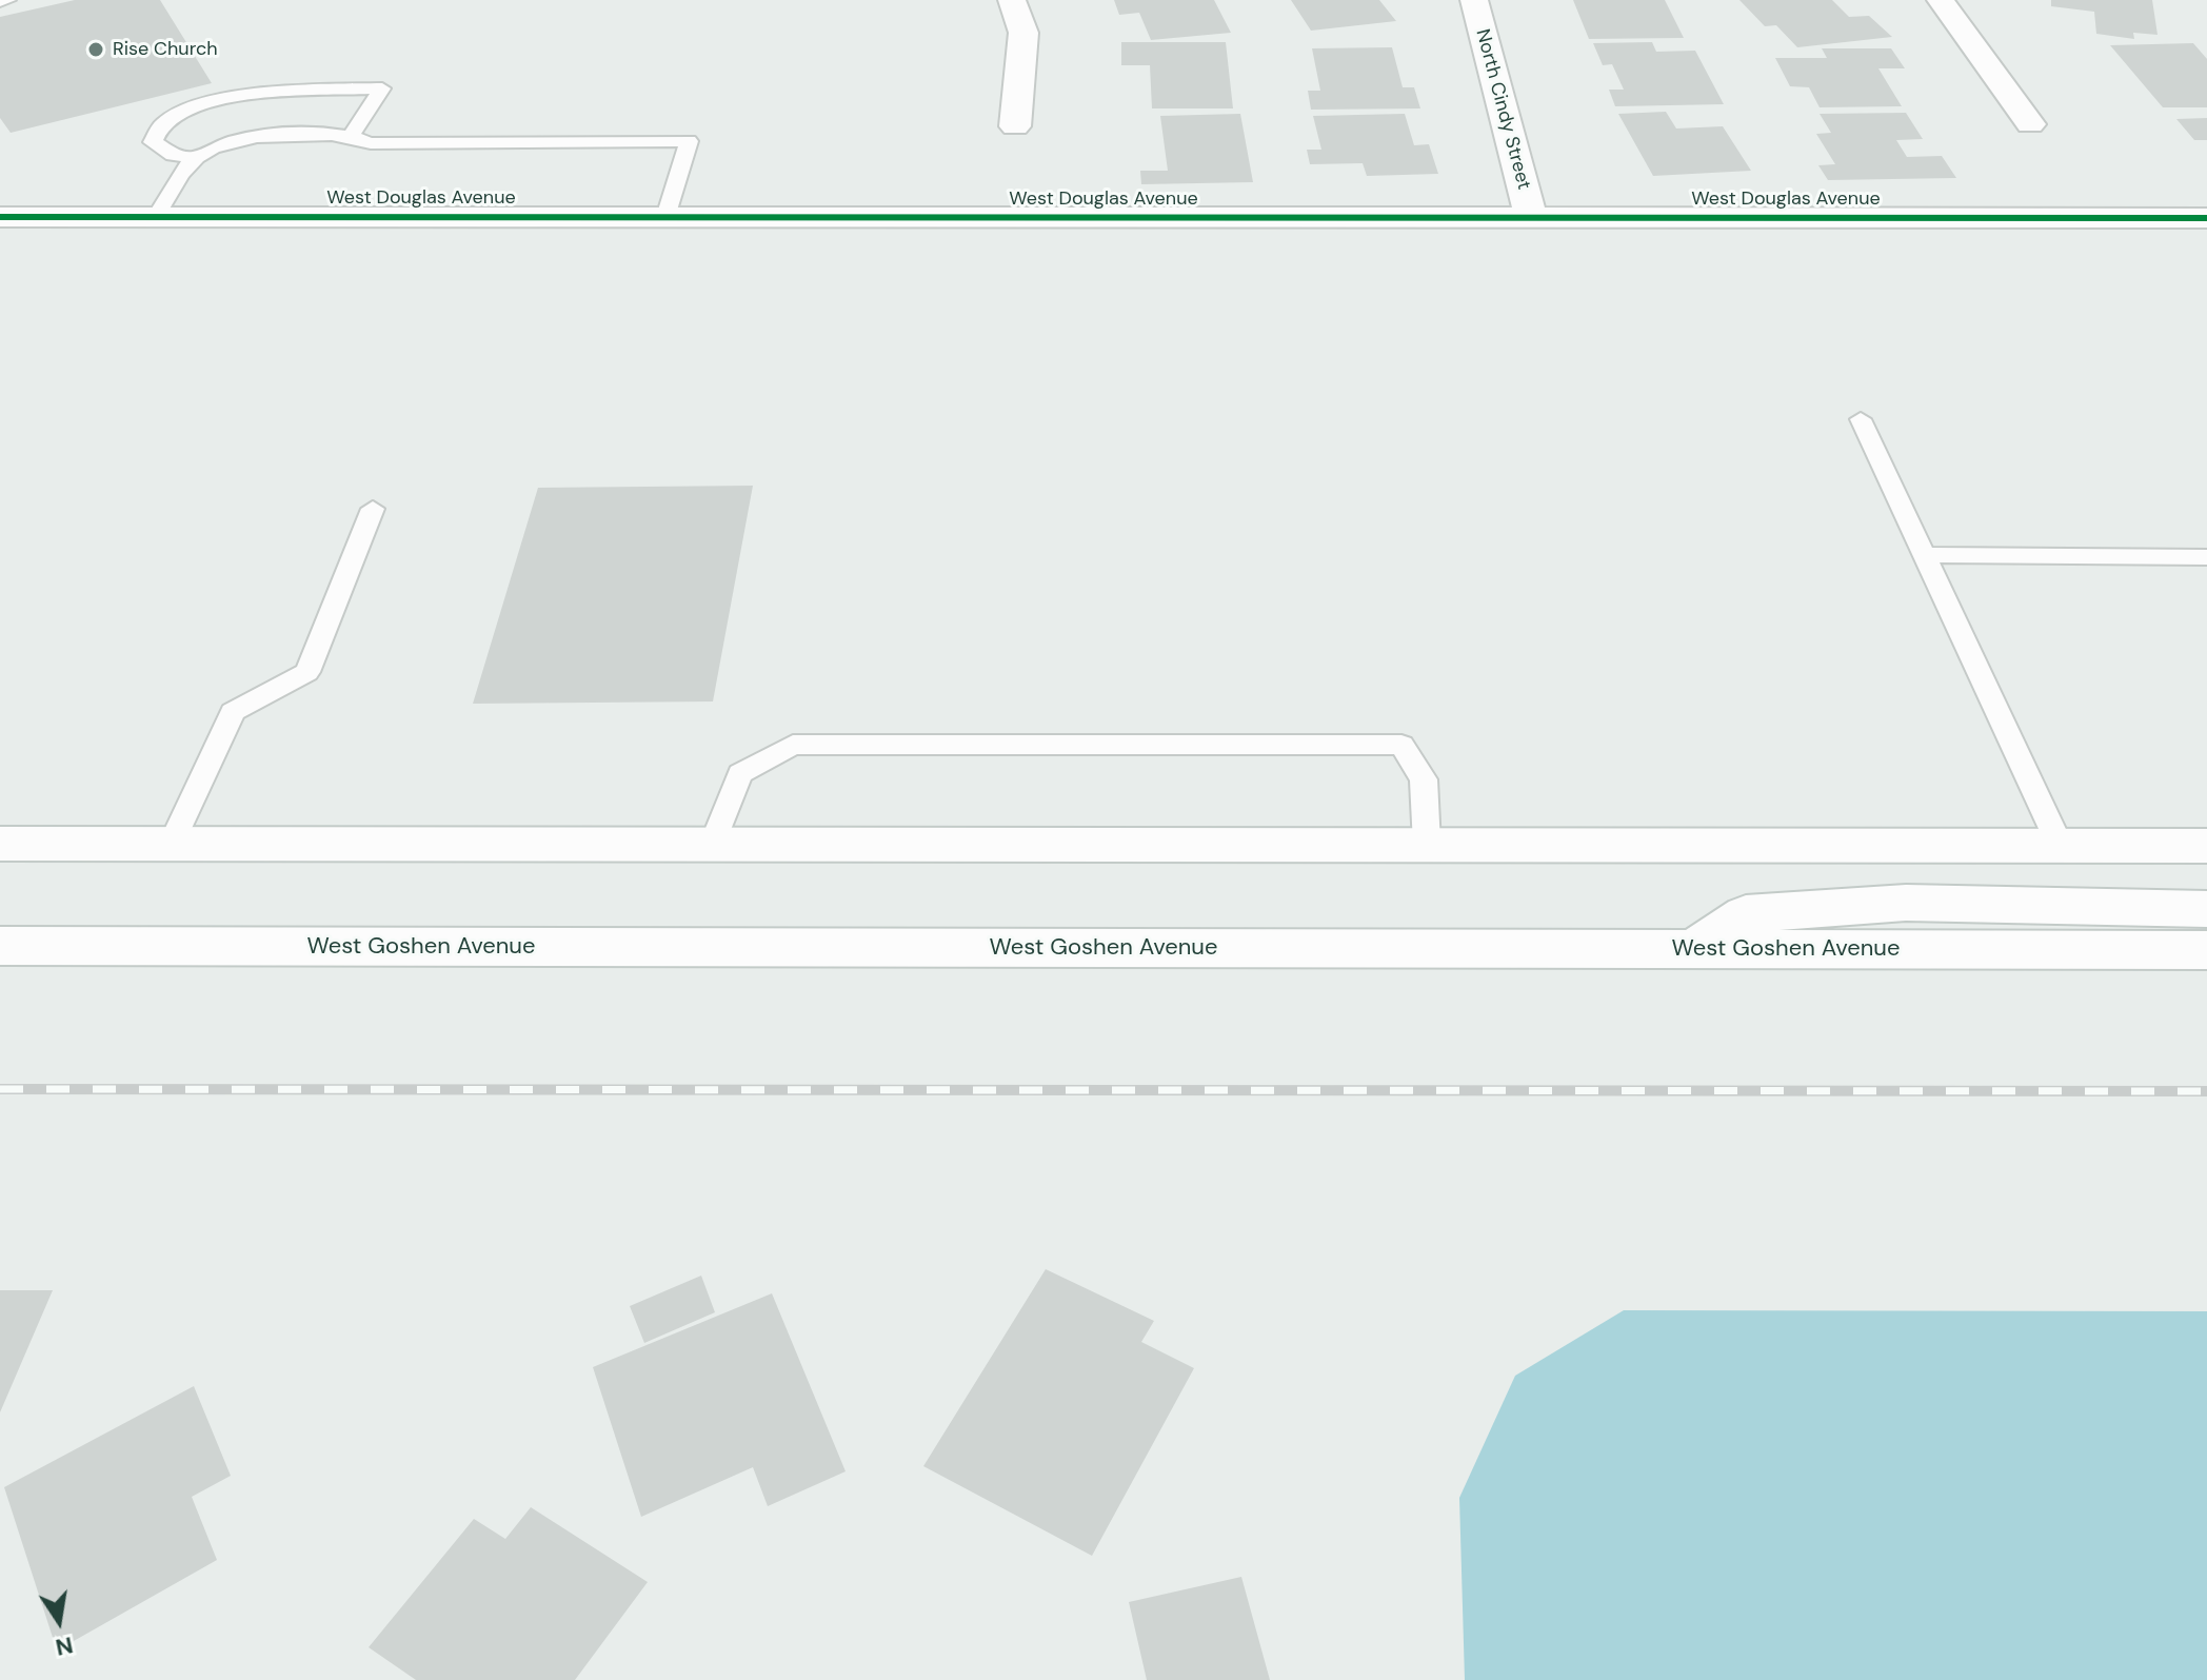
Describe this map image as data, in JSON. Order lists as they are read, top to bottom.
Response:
{
  "streets": {
    "main road": ["North Cindy Street", "West Douglas Avenue", "West Goshen Avenue"]
  },
  "crossings": [
    ["North Cindy Street", "West Douglas Avenue"]
  ],
  "places": ["Rise Church"],
  "north": "bottom"
}
